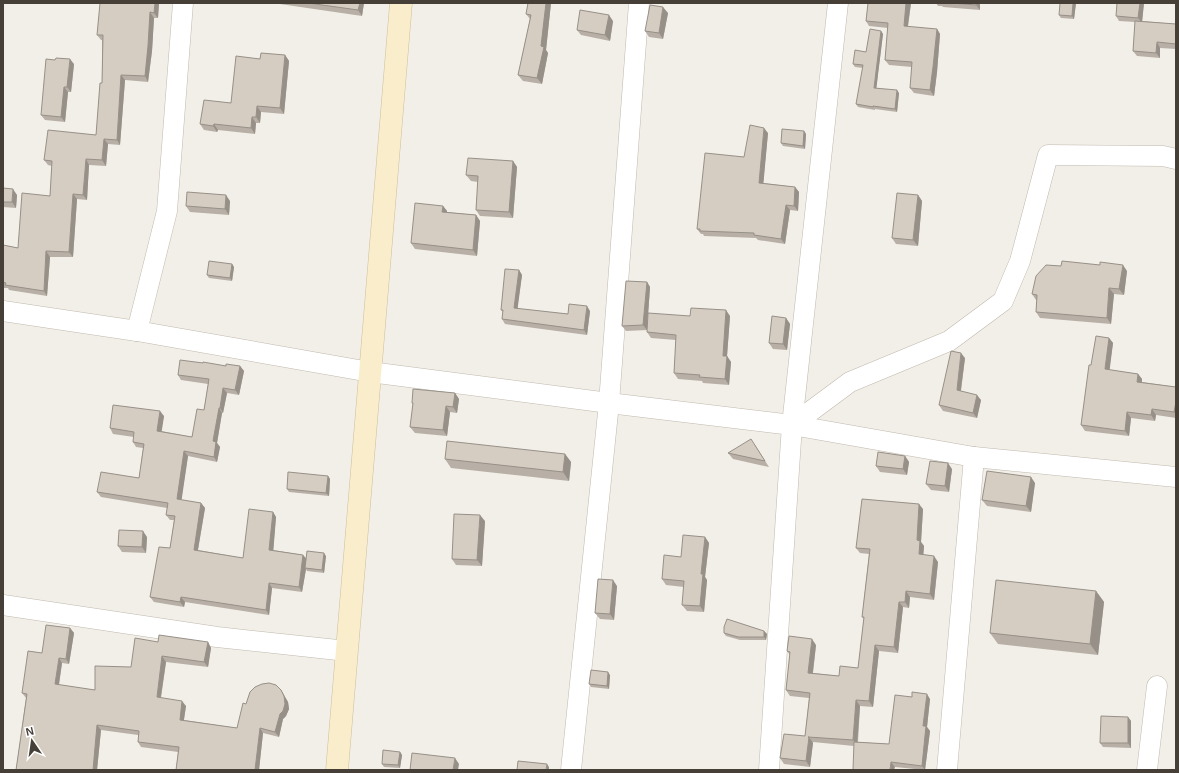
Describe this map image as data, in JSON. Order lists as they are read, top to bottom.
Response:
{
  "north": "top"
}
